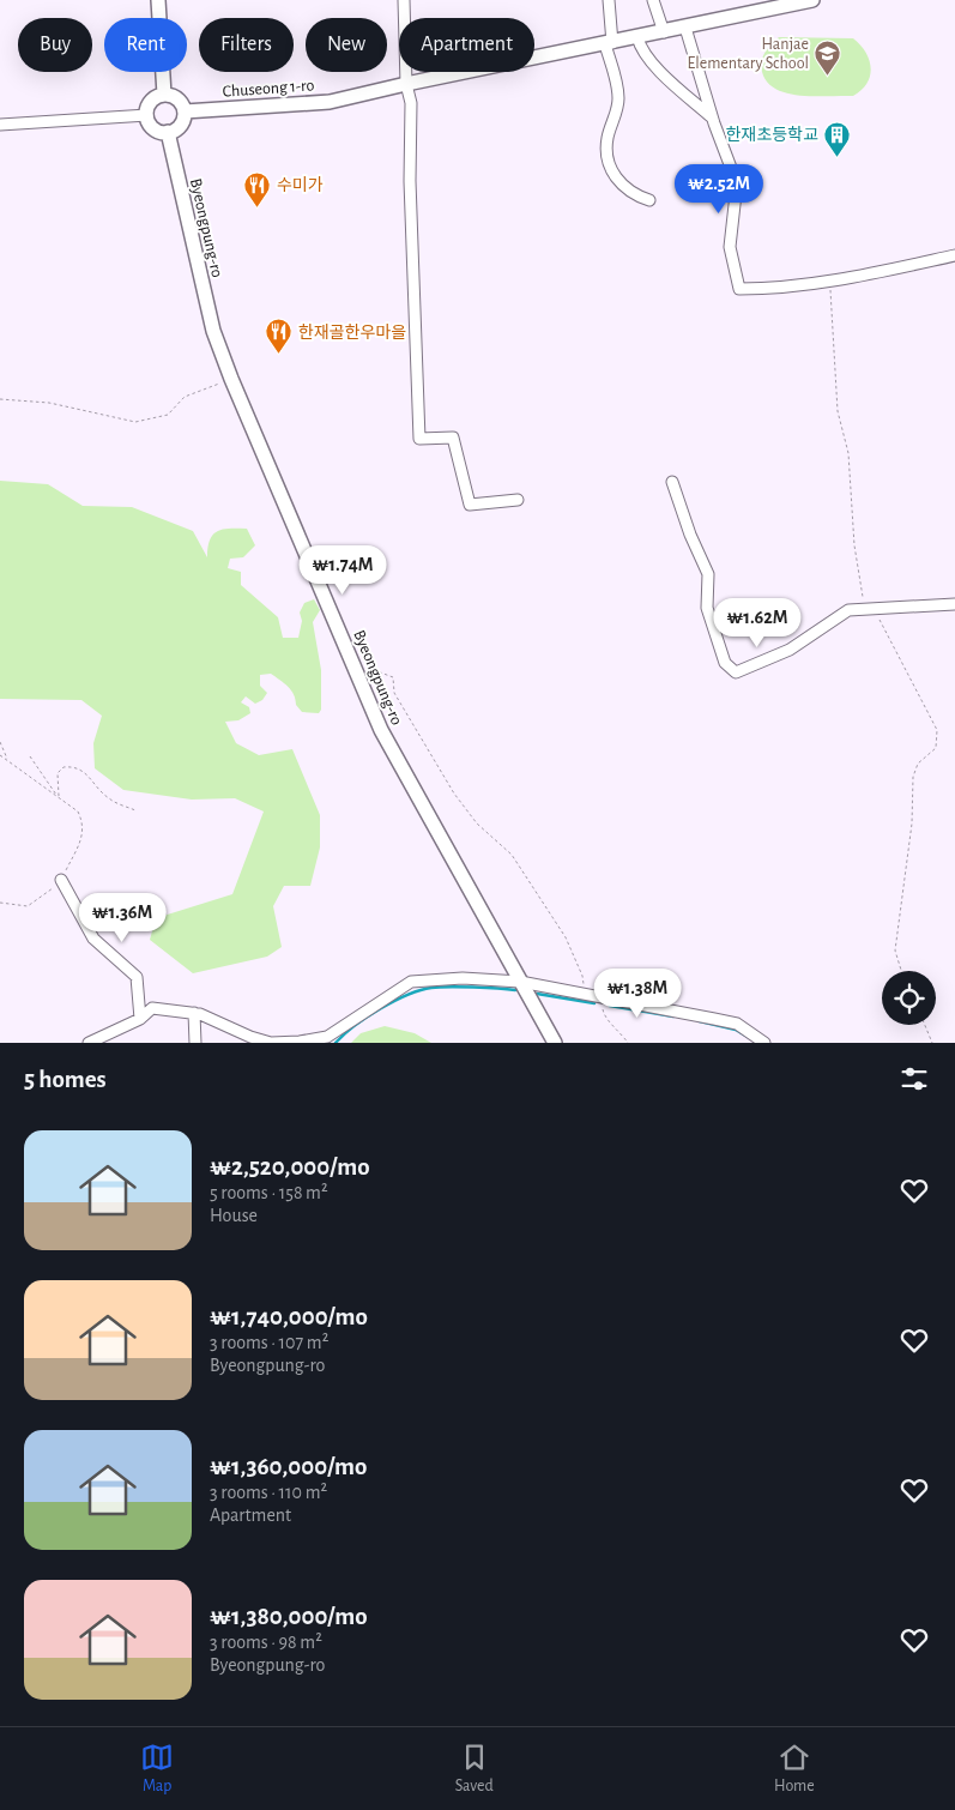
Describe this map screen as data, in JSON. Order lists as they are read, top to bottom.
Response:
{
  "streets": {
    "main road": ["Chuseong 1-ro", "Byeongpung-ro"]
  },
  "crossings": [
    ["Chuseong 1-ro", "Byeongpung-ro"]
  ],
  "places": {
    "school or university": ["Hanjae Elementary School"],
    "building": ["한재초등학교"],
    "restaurant": ["수미가", "한재골한우마을"]
  },
  "page": {
    "chip": [
      "Buy",
      "Rent",
      "Filters",
      "New",
      "Apartment"
    ],
    "price": [
      "₩2.52M",
      "₩1.74M",
      "₩1.62M",
      "₩1.36M",
      "₩1.38M"
    ],
    "heading": "5 homes",
    "list": [
      {
        "name": "₩2,520,000/mo",
        "note": "5 rooms · 158 m² · House"
      },
      {
        "name": "₩1,740,000/mo",
        "note": "3 rooms · 107 m² · Byeongpung-ro"
      },
      {
        "name": "₩1,360,000/mo",
        "note": "3 rooms · 110 m² · Apartment"
      },
      {
        "name": "₩1,380,000/mo",
        "note": "3 rooms · 98 m² · Byeongpung-ro"
      }
    ],
    "tabs": ["Map", "Saved", "Home"]
  }
}
